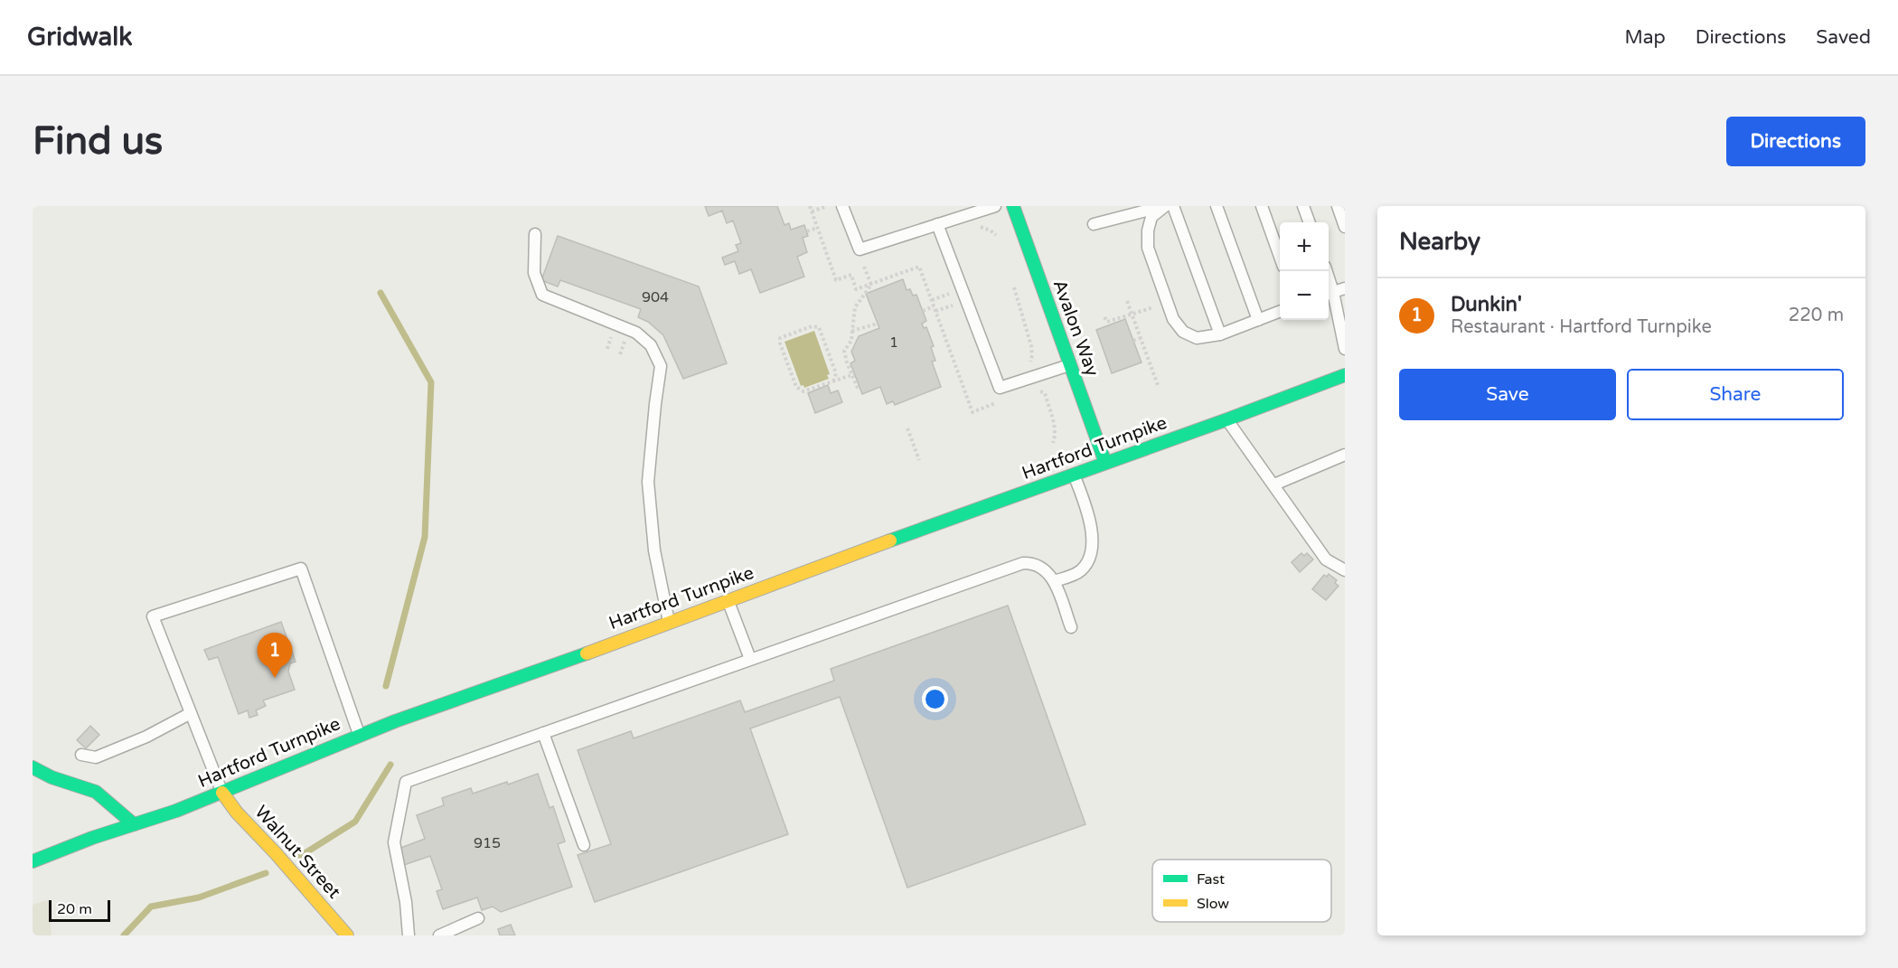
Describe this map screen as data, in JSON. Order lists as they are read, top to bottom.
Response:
{
  "streets": {
    "main road": ["Avalon Way", "Hartford Turnpike", "Walnut Street"]
  },
  "crossings": [
    ["Avalon Way", "Hartford Turnpike"],
    ["Hartford Turnpike", "Walnut Street"]
  ],
  "house_numbers": ["904", "1", "915"],
  "legend": ["Fast", "Slow"],
  "scale_bar": "20 m",
  "page": {
    "header": "Gridwalk",
    "nav": ["Map", "Directions", "Saved"],
    "buttons": [
      "Directions",
      ["Save", "Share"]
    ],
    "title": "Find us",
    "heading": "Nearby",
    "map_buttons": ["+", "−"],
    "list": [
      {
        "mark": "1",
        "name": "Dunkin'",
        "note": "Restaurant · Hartford Turnpike",
        "value": "220 m"
      }
    ],
    "pins": "1",
    "scale": "20 m"
  }
}
